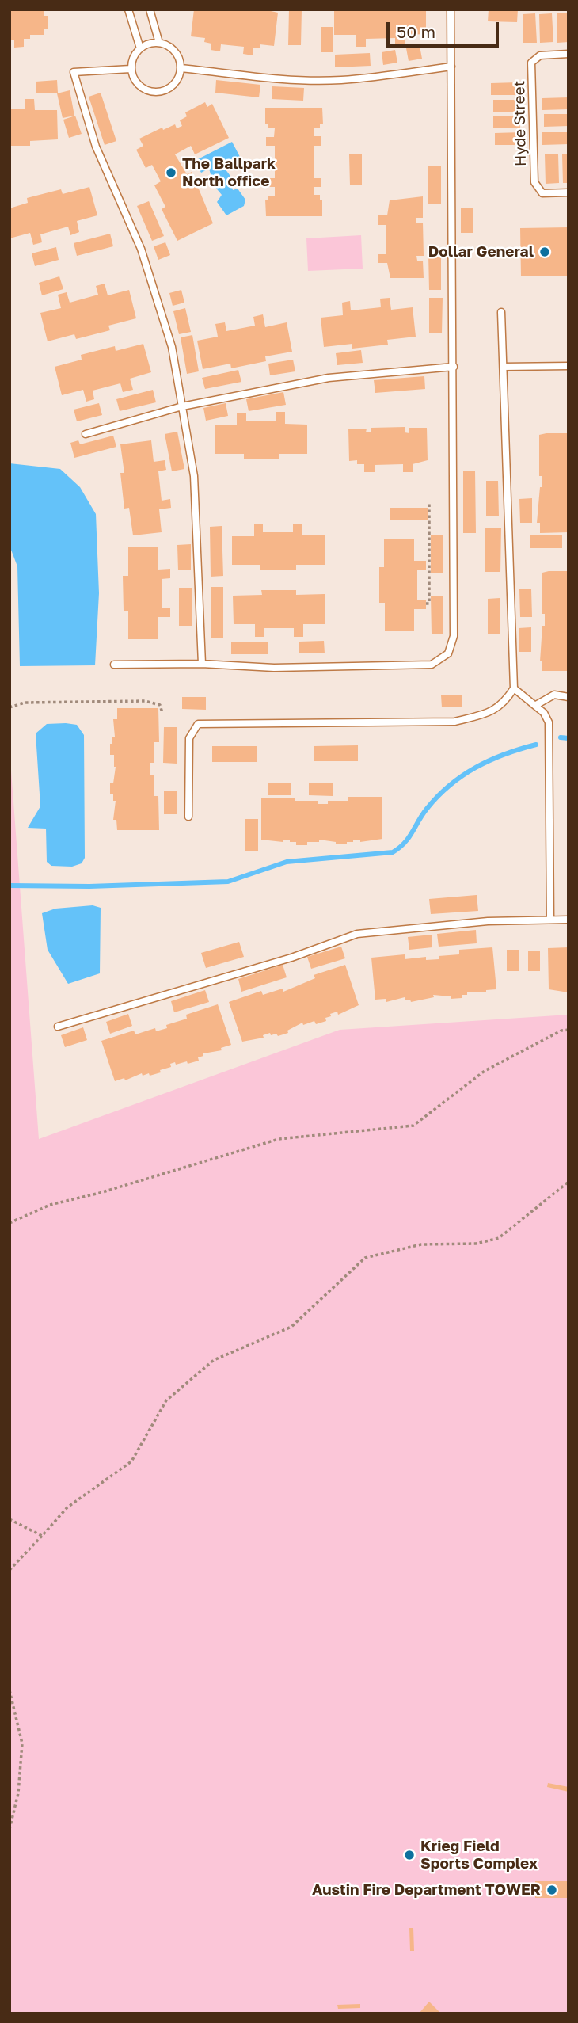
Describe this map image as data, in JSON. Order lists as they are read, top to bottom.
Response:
{
  "streets": {
    "lane": ["Hyde Street"]
  },
  "places": [
    "The Ballpark North office",
    "Dollar General",
    "Krieg Field Sports Complex",
    "Austin Fire Department TOWER"
  ],
  "scale_bar": "50 m"
}
